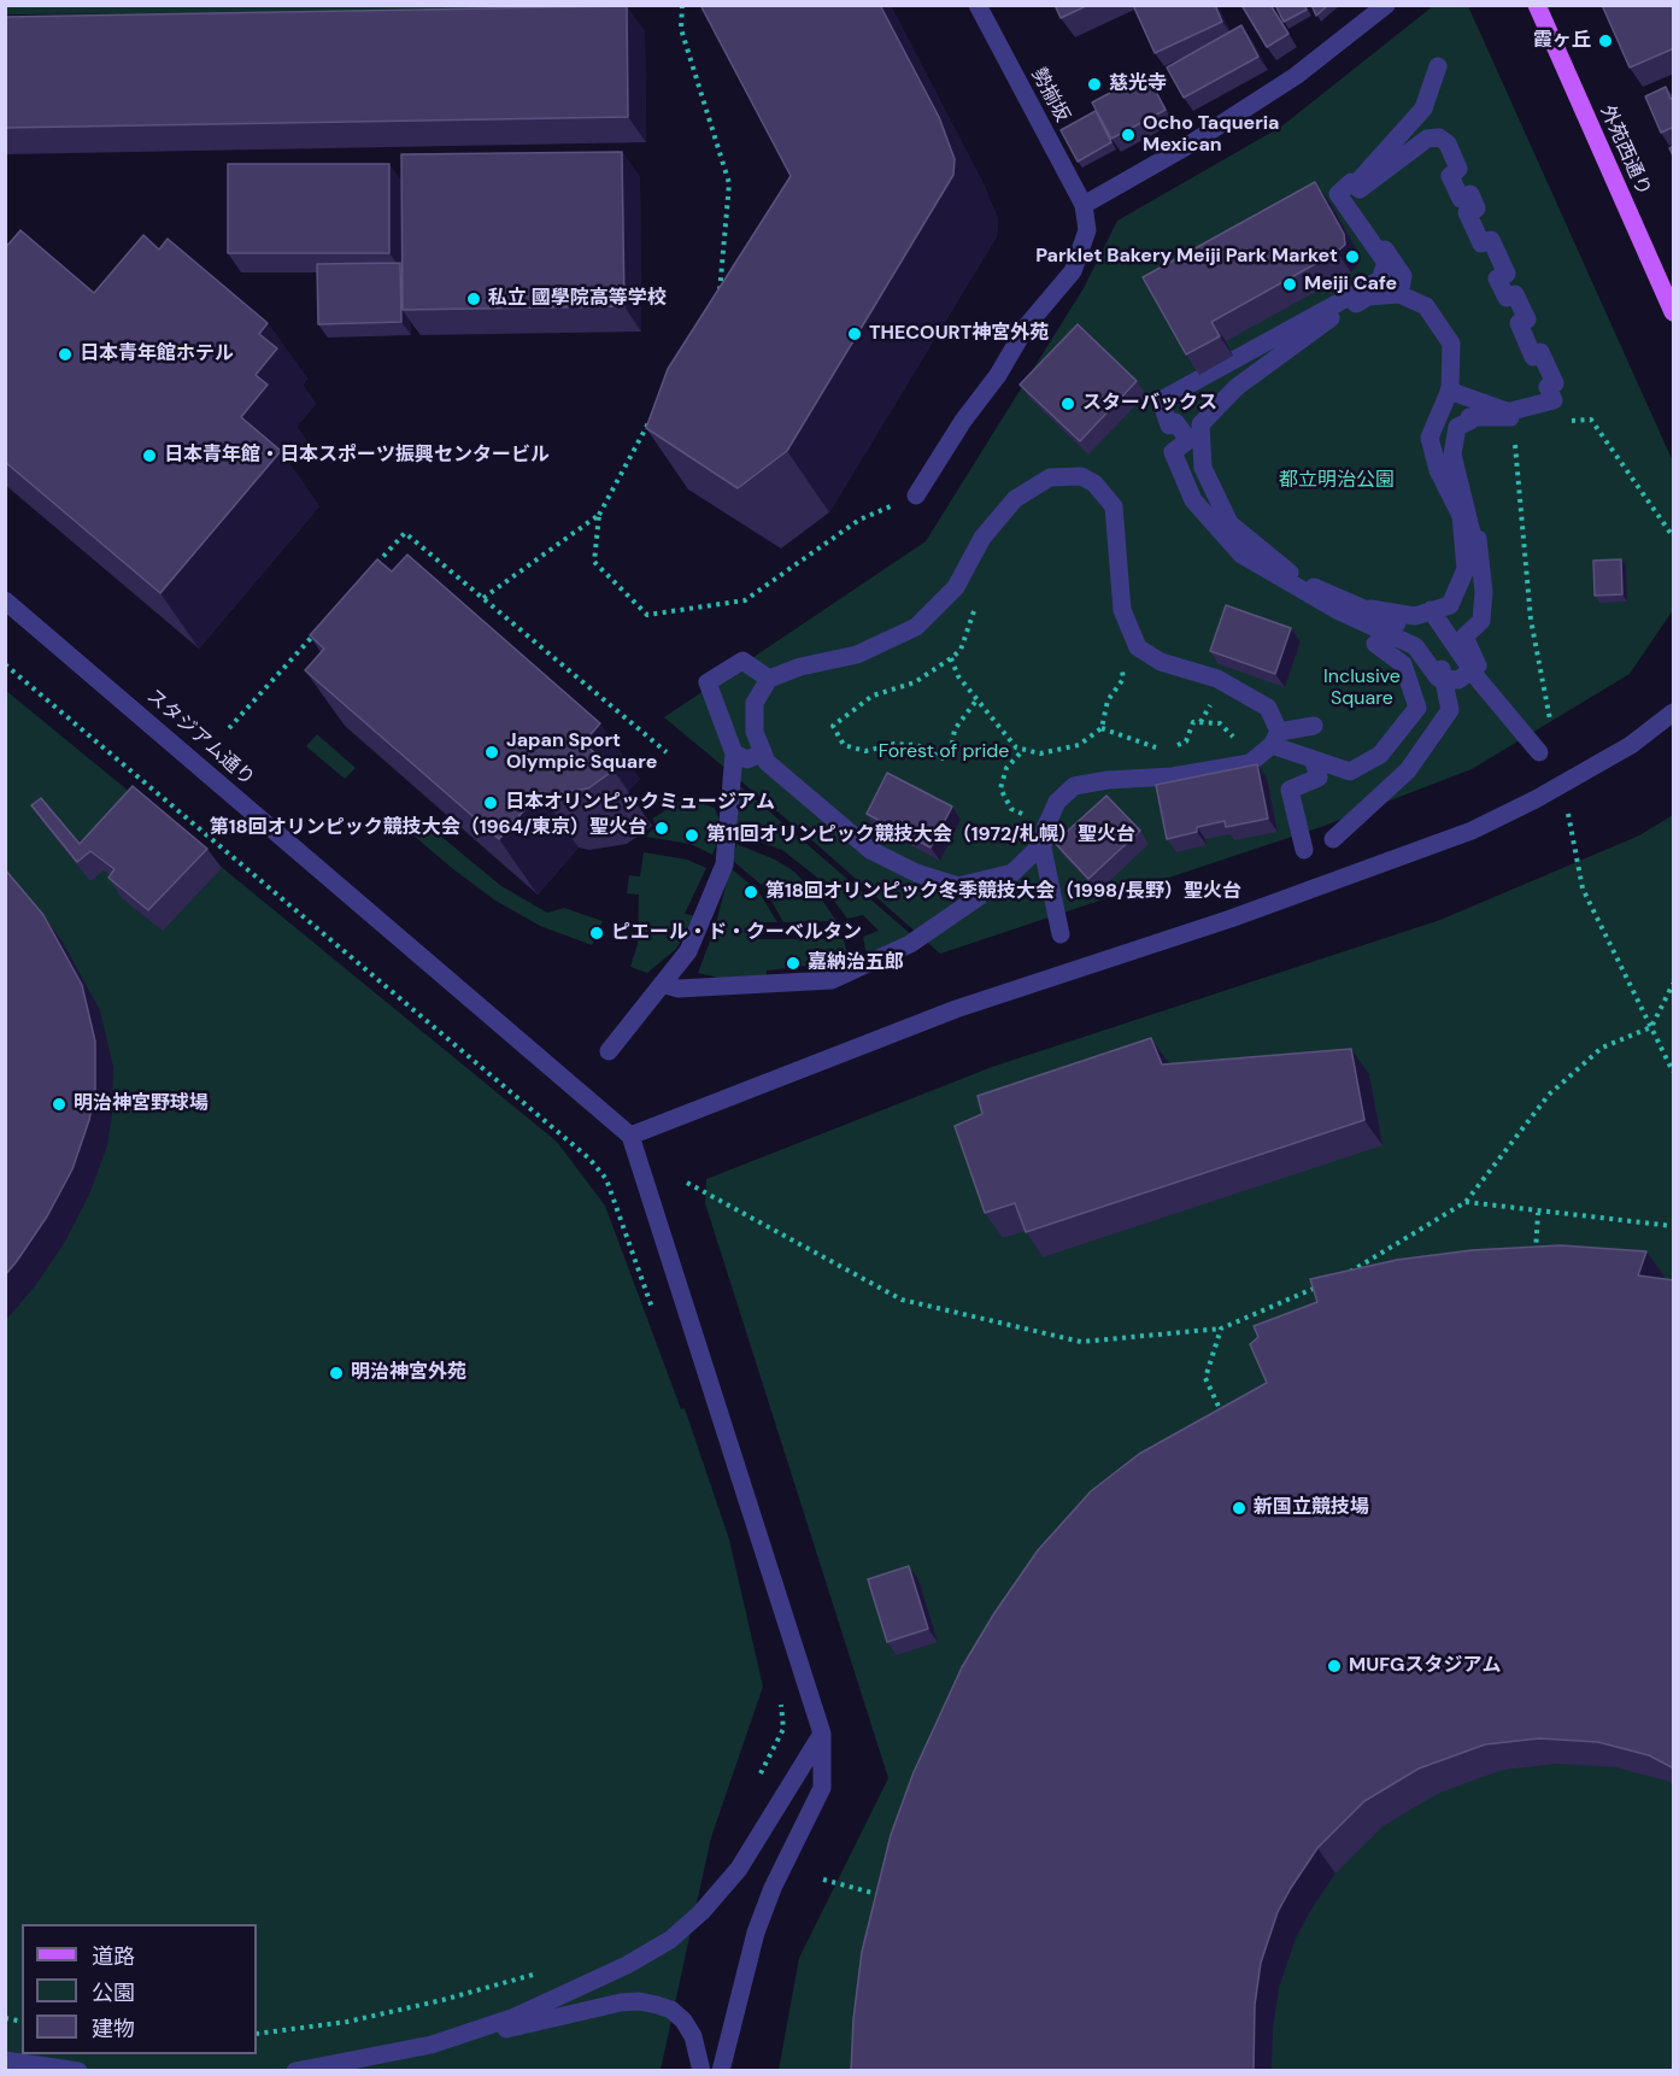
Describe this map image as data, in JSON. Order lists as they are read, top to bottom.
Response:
{
  "streets": {
    "main road": ["外苑西通り"],
    "street": ["勢揃坂", "スタジアム通り"]
  },
  "parks": ["都立明治公園", "Inclusive Square", "Forest of pride"],
  "places": [
    "霞ヶ丘",
    "慈光寺",
    "Ocho Taqueria Mexican",
    "Parklet Bakery Meiji Park Market",
    "Meiji Cafe",
    "私立 國學院高等学校",
    "THECOURT神宮外苑",
    "日本青年館ホテル",
    "スターバックス",
    "日本青年館・日本スポーツ振興センタービル",
    "Japan Sport Olympic Square",
    "日本オリンピックミュージアム",
    "第18回オリンピック競技大会（1964/東京）聖火台",
    "第11回オリンピック競技大会（1972/札幌）聖火台",
    "第18回オリンピック冬季競技大会（1998/長野）聖火台",
    "ピエール・ド・クーベルタン",
    "嘉納治五郎",
    "明治神宮野球場",
    "明治神宮外苑",
    "新国立競技場",
    "MUFGスタジアム"
  ],
  "legend": ["道路", "公園", "建物"]
}
